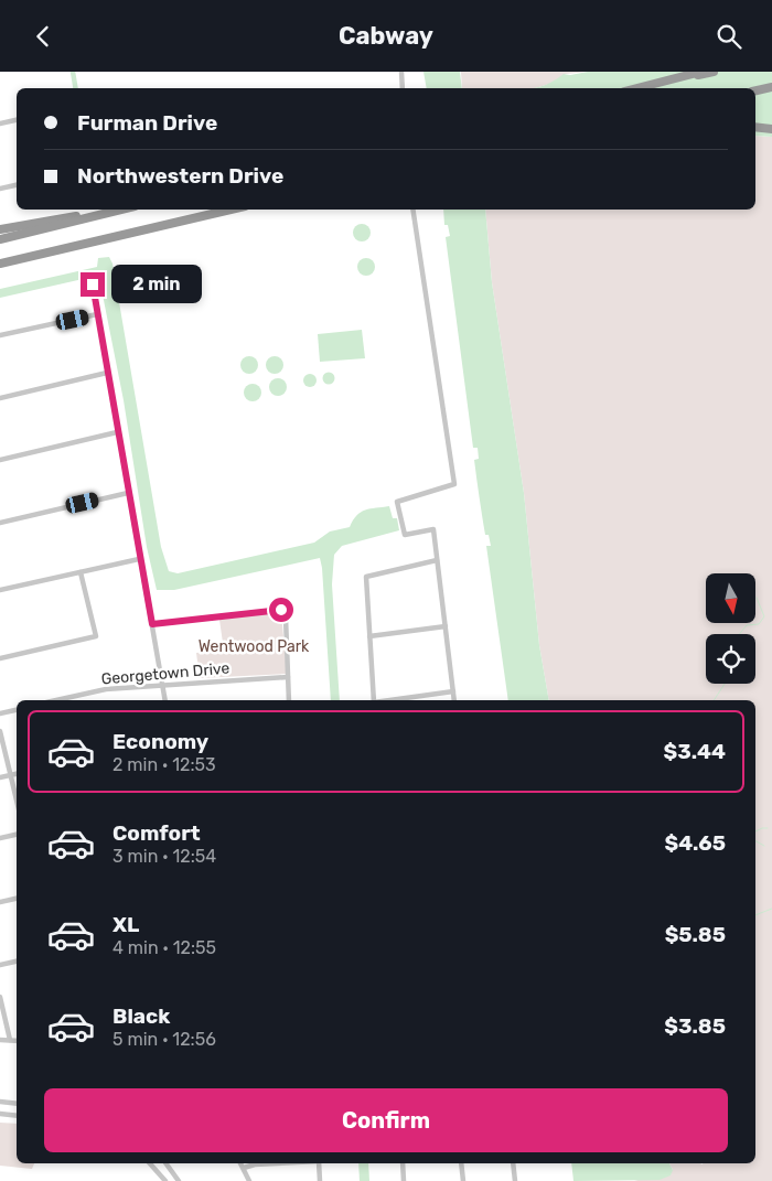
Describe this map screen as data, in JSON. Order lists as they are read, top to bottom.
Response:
{
  "streets": {
    "street": ["Georgetown Drive"]
  },
  "parks": ["Wentwood Park"],
  "north": "bottom",
  "page": {
    "header": "Cabway",
    "banner": ["Furman Drive", "Northwestern Drive"],
    "bubble": "2 min",
    "list": [
      {
        "name": "Economy",
        "note": "2 min · 12:53",
        "value": "$3.44"
      },
      {
        "name": "Comfort",
        "note": "3 min · 12:54",
        "value": "$4.65"
      },
      {
        "name": "XL",
        "note": "4 min · 12:55",
        "value": "$5.85"
      },
      {
        "name": "Black",
        "note": "5 min · 12:56",
        "value": "$3.85"
      }
    ],
    "buttons": "Confirm"
  }
}
